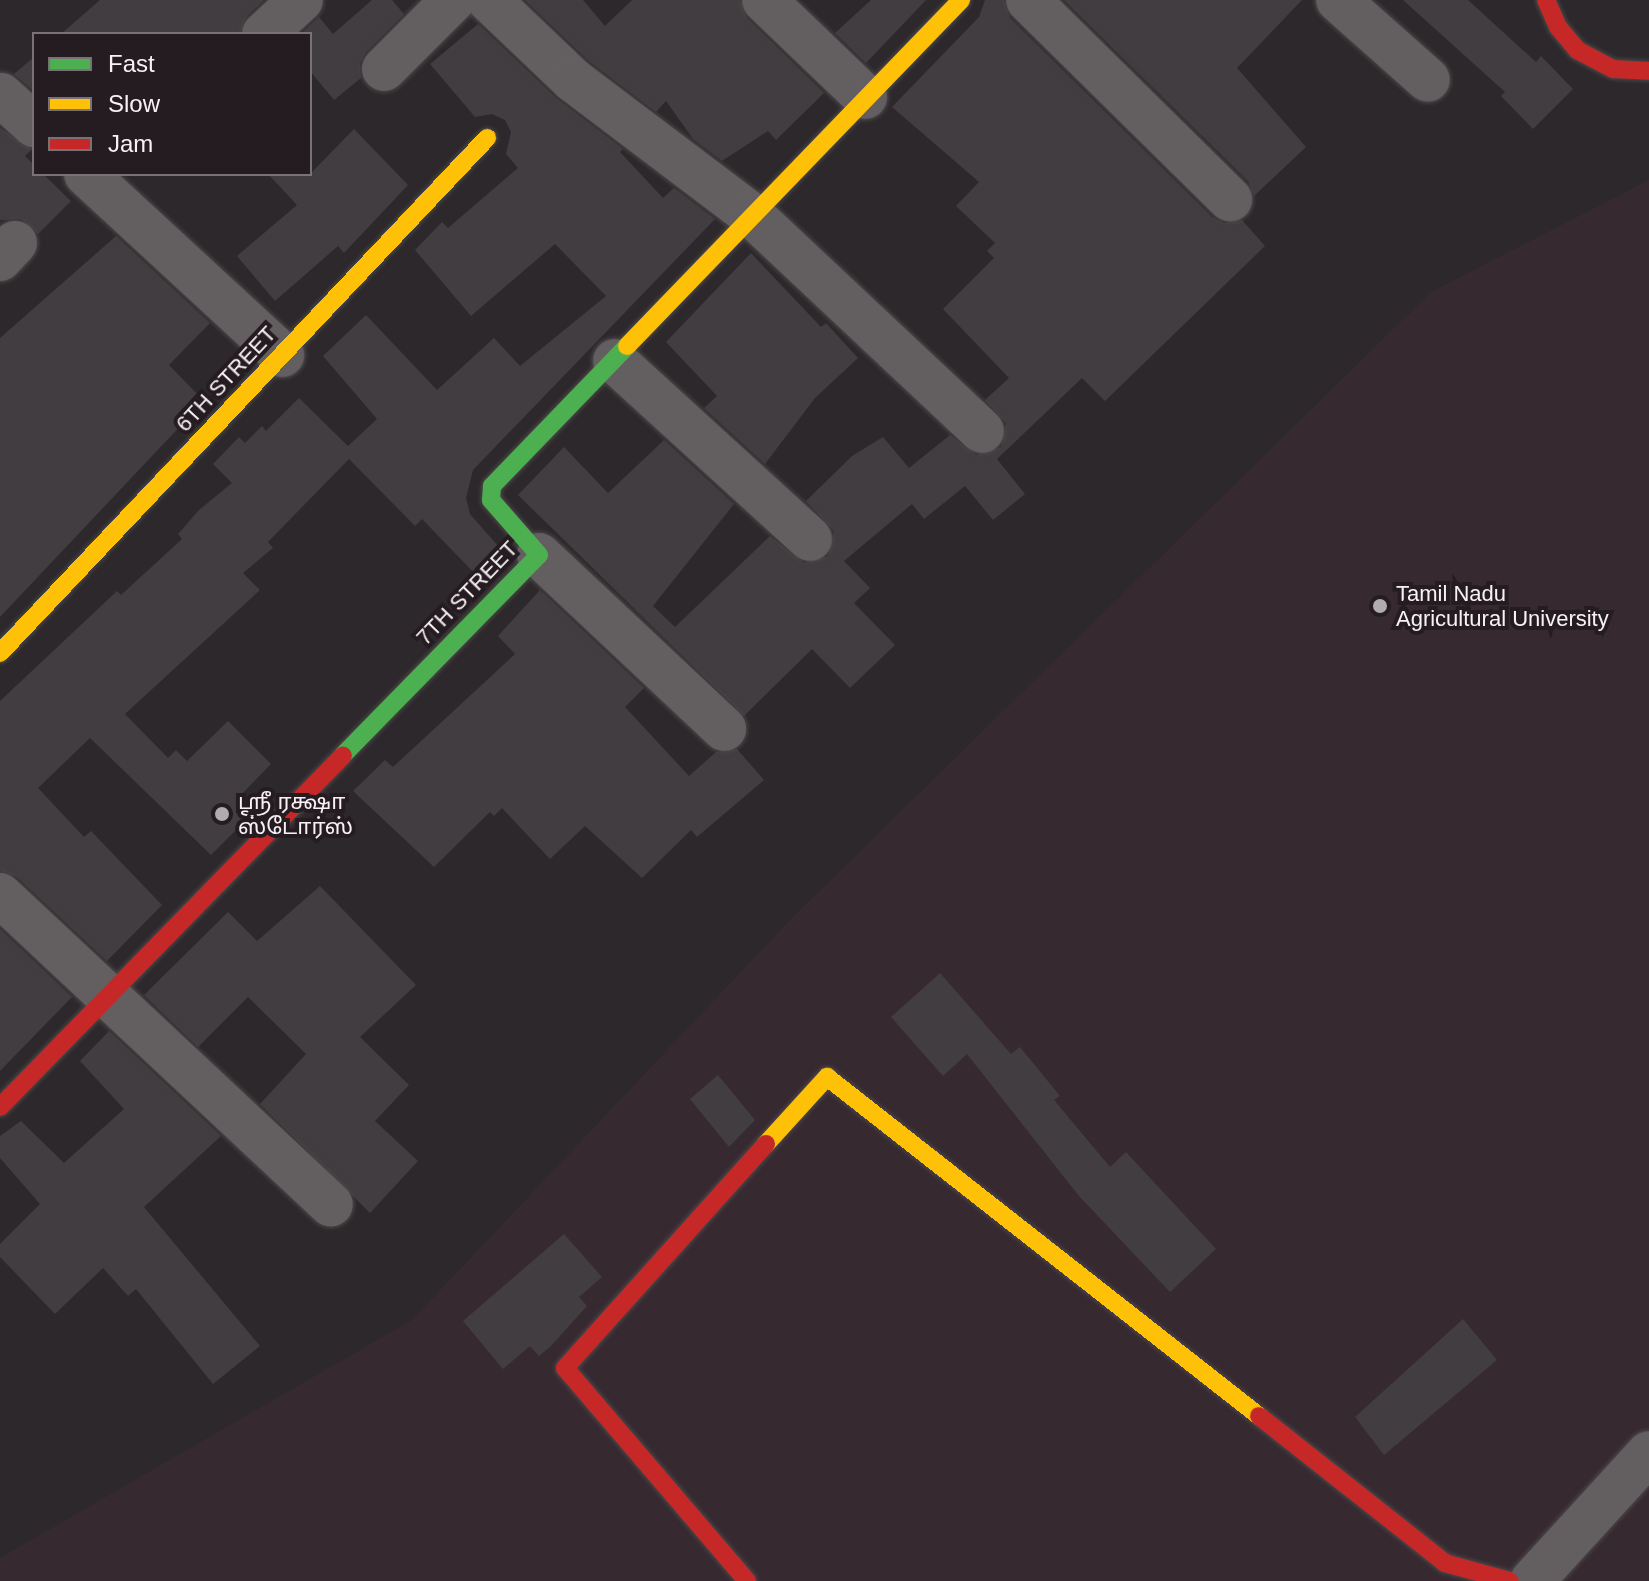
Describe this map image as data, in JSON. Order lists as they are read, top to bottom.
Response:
{
  "streets": {
    "street": ["6TH STREET", "7TH STREET"]
  },
  "places": ["Tamil Nadu Agricultural University", "ஶ்ரீ ரக்ஷா ஸ்டோர்ஸ்"],
  "legend": ["Fast", "Slow", "Jam"]
}
